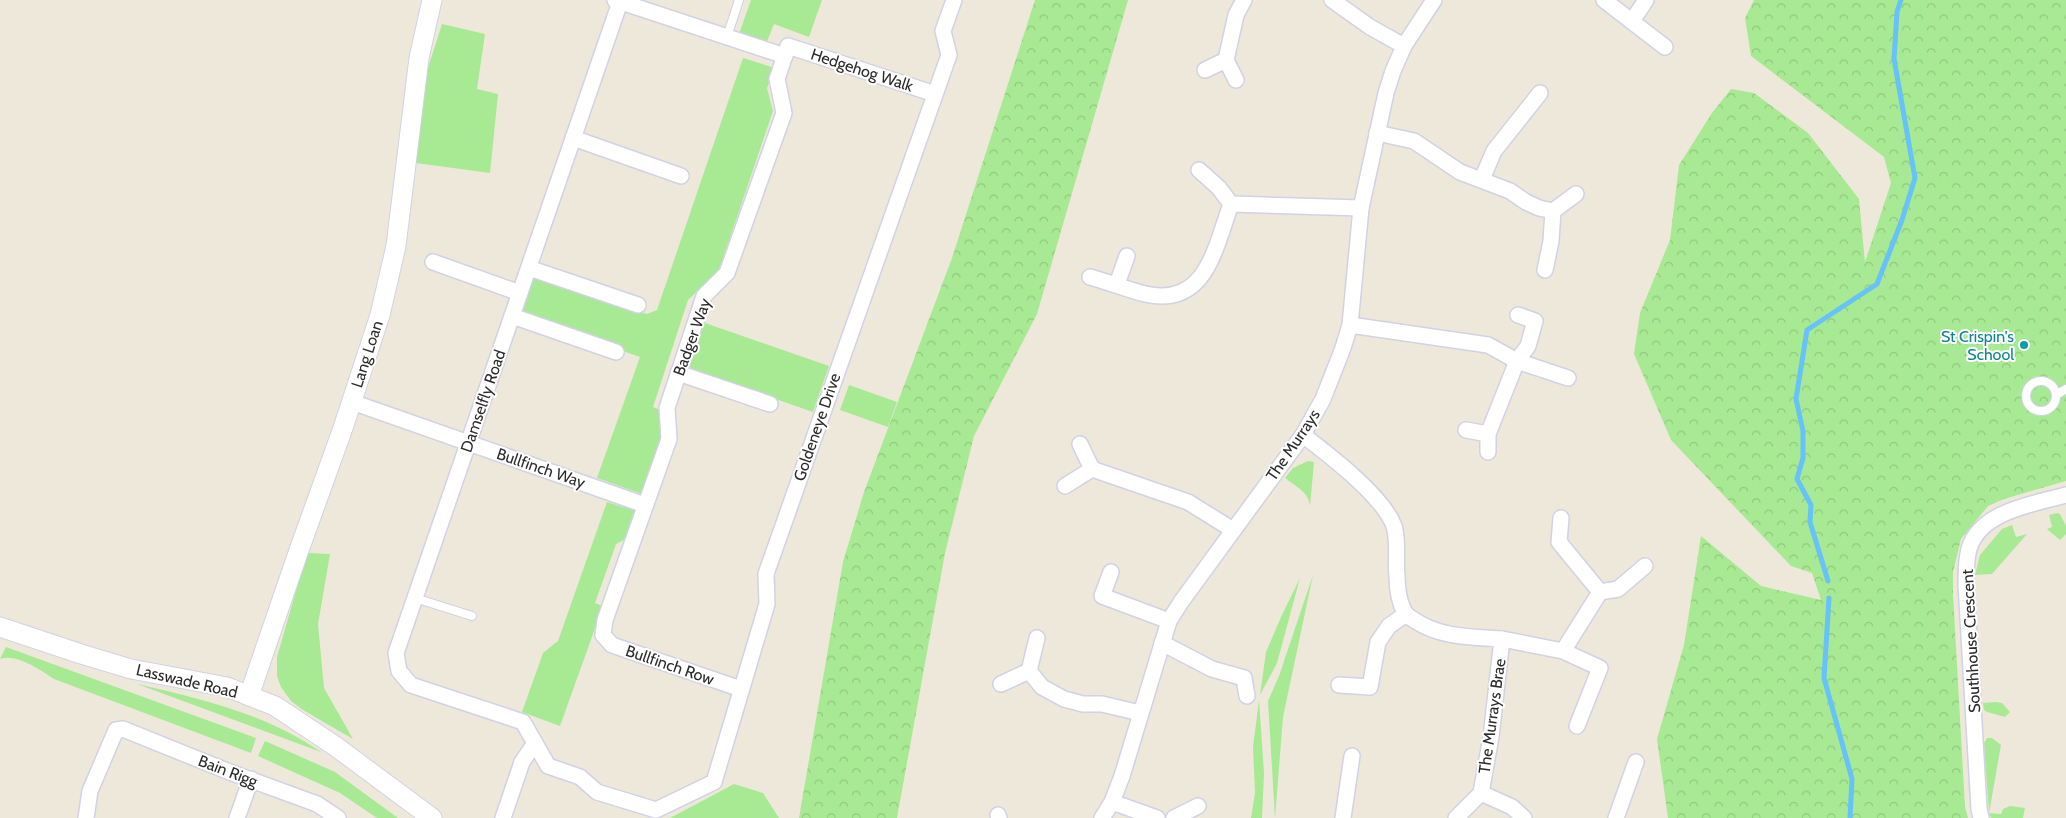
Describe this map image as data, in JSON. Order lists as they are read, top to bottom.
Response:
{
  "streets": {
    "street": [
      "Hedgehog Walk",
      "Badger Way",
      "Lang Loan",
      "Damselfly Road",
      "Goldeneye Drive",
      "The Murrays",
      "Bullfinch Way",
      "Southhouse Crescent",
      "Bullfinch Row",
      "Lasswade Road",
      "The Murrays Brae",
      "Bain Rigg"
    ]
  },
  "crossings": [
    ["Hedgehog Walk", "Badger Way"],
    ["Hedgehog Walk", "Damselfly Road"],
    ["Hedgehog Walk", "Goldeneye Drive"],
    ["Badger Way", "Bullfinch Way"],
    ["Badger Way", "Bullfinch Row"],
    ["Lang Loan", "Bullfinch Way"],
    ["Lang Loan", "Lasswade Road"],
    ["Damselfly Road", "Goldeneye Drive"],
    ["Damselfly Road", "Bullfinch Way"],
    ["Goldeneye Drive", "Bullfinch Row"]
  ],
  "places": ["St Crispin's School"]
}
